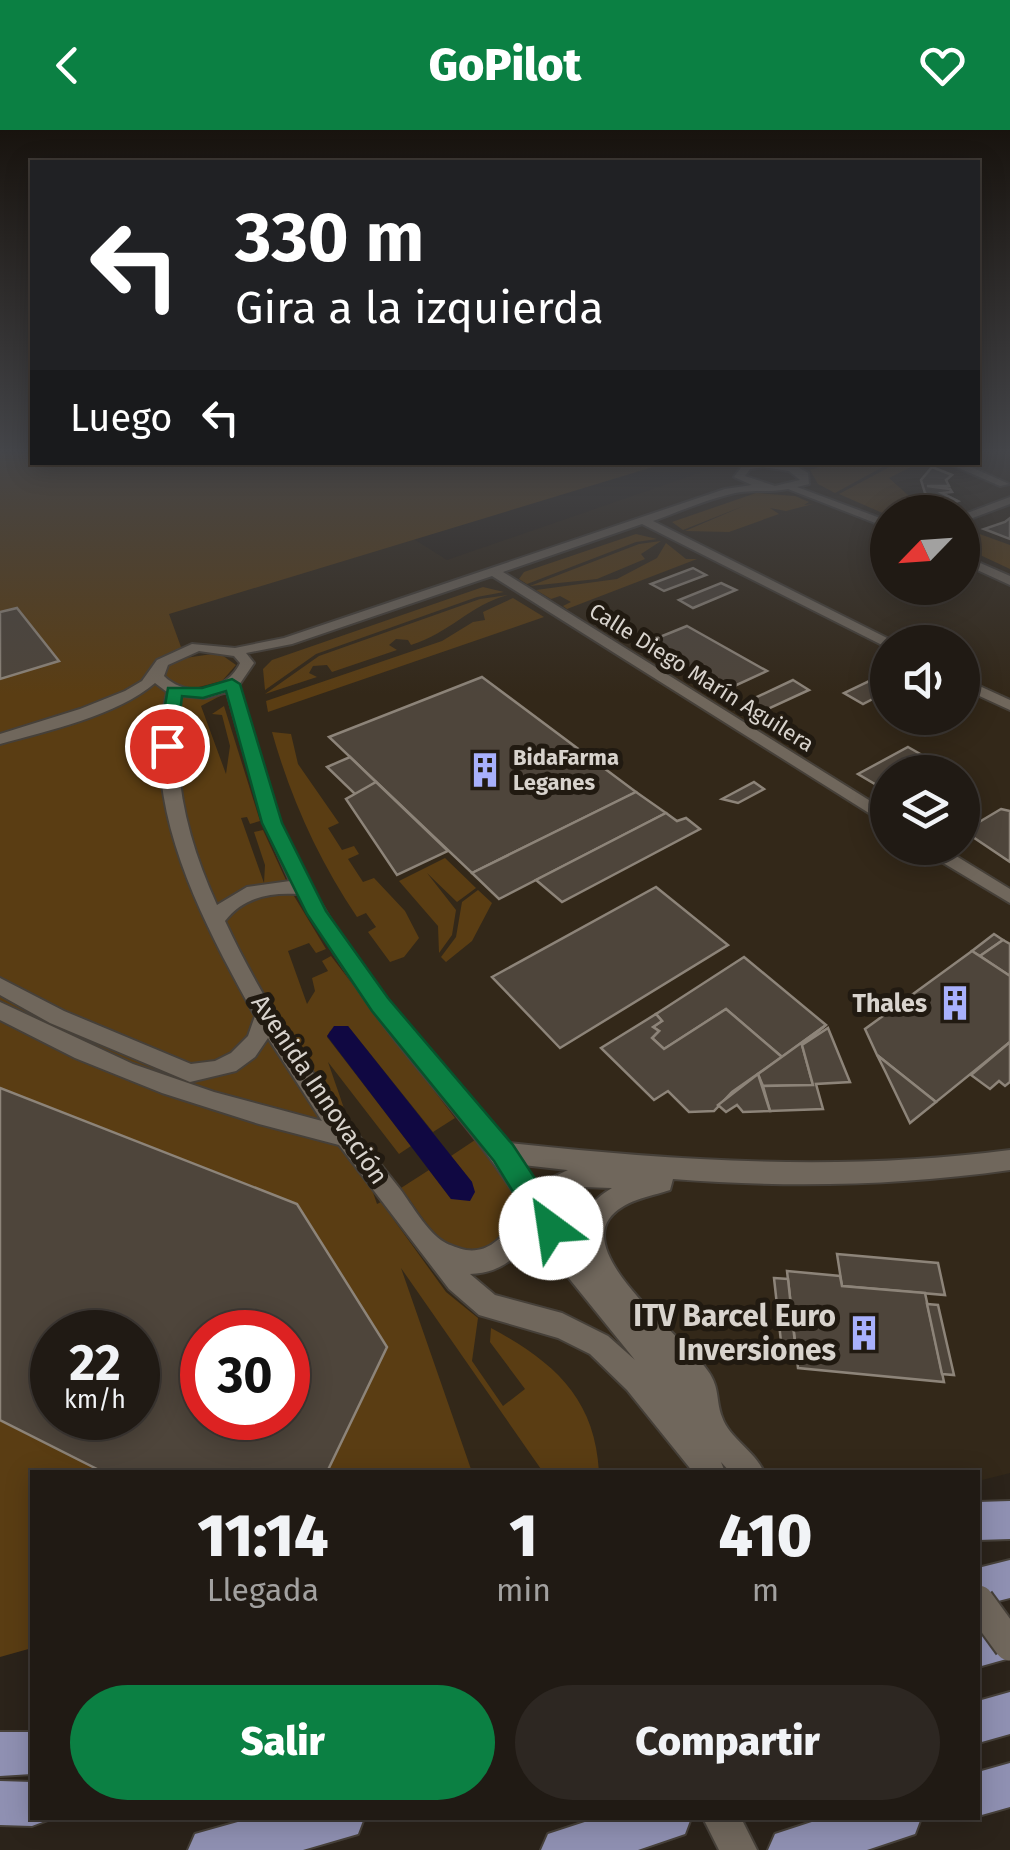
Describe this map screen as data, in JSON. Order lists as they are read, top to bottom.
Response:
{
  "streets": {
    "street": ["Calle Diego Marín Aguilera", "Avenida Innovación"]
  },
  "places": {
    "building": ["BidaFarma Leganes", "Thales", "ITV Barcel Euro Inversiones"]
  },
  "north": "bottom left",
  "page": {
    "header": "GoPilot",
    "turn": ["330 m", "Gira a la izquierda"],
    "then": "Luego",
    "speed": "22 km/h",
    "limit": "30",
    "eta": [
      "11:14",
      "Llegada",
      "1",
      "min",
      "410",
      "m"
    ],
    "buttons": ["Salir", "Compartir"]
  }
}
